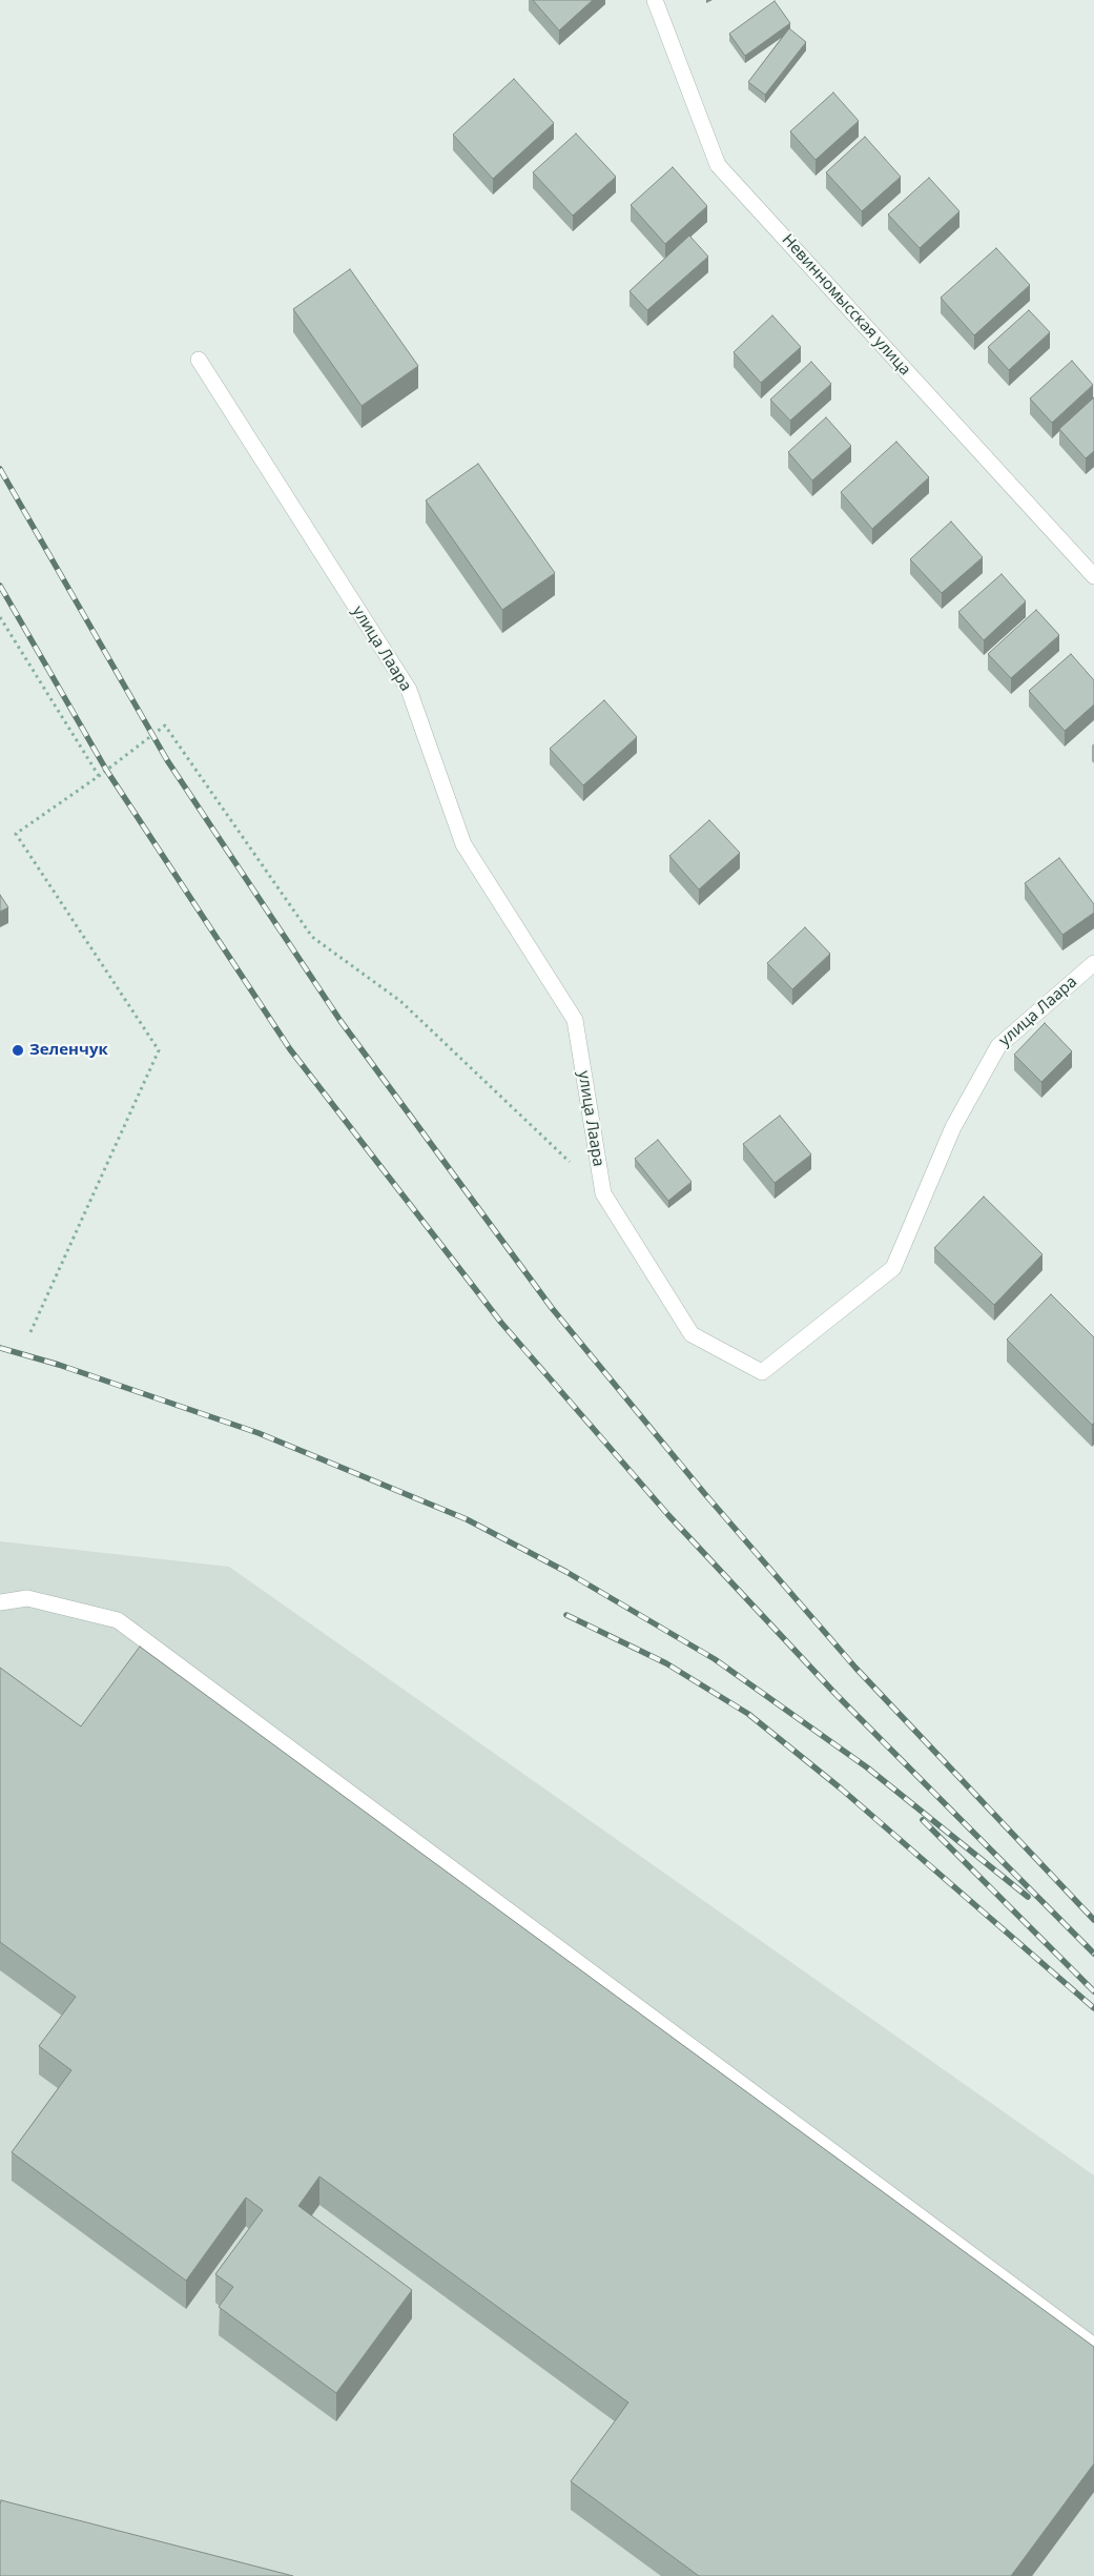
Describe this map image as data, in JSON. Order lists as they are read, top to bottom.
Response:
{
  "streets": {
    "street": ["Невинномысская улица", "улица Лаара"]
  },
  "places": ["Зеленчук"]
}
